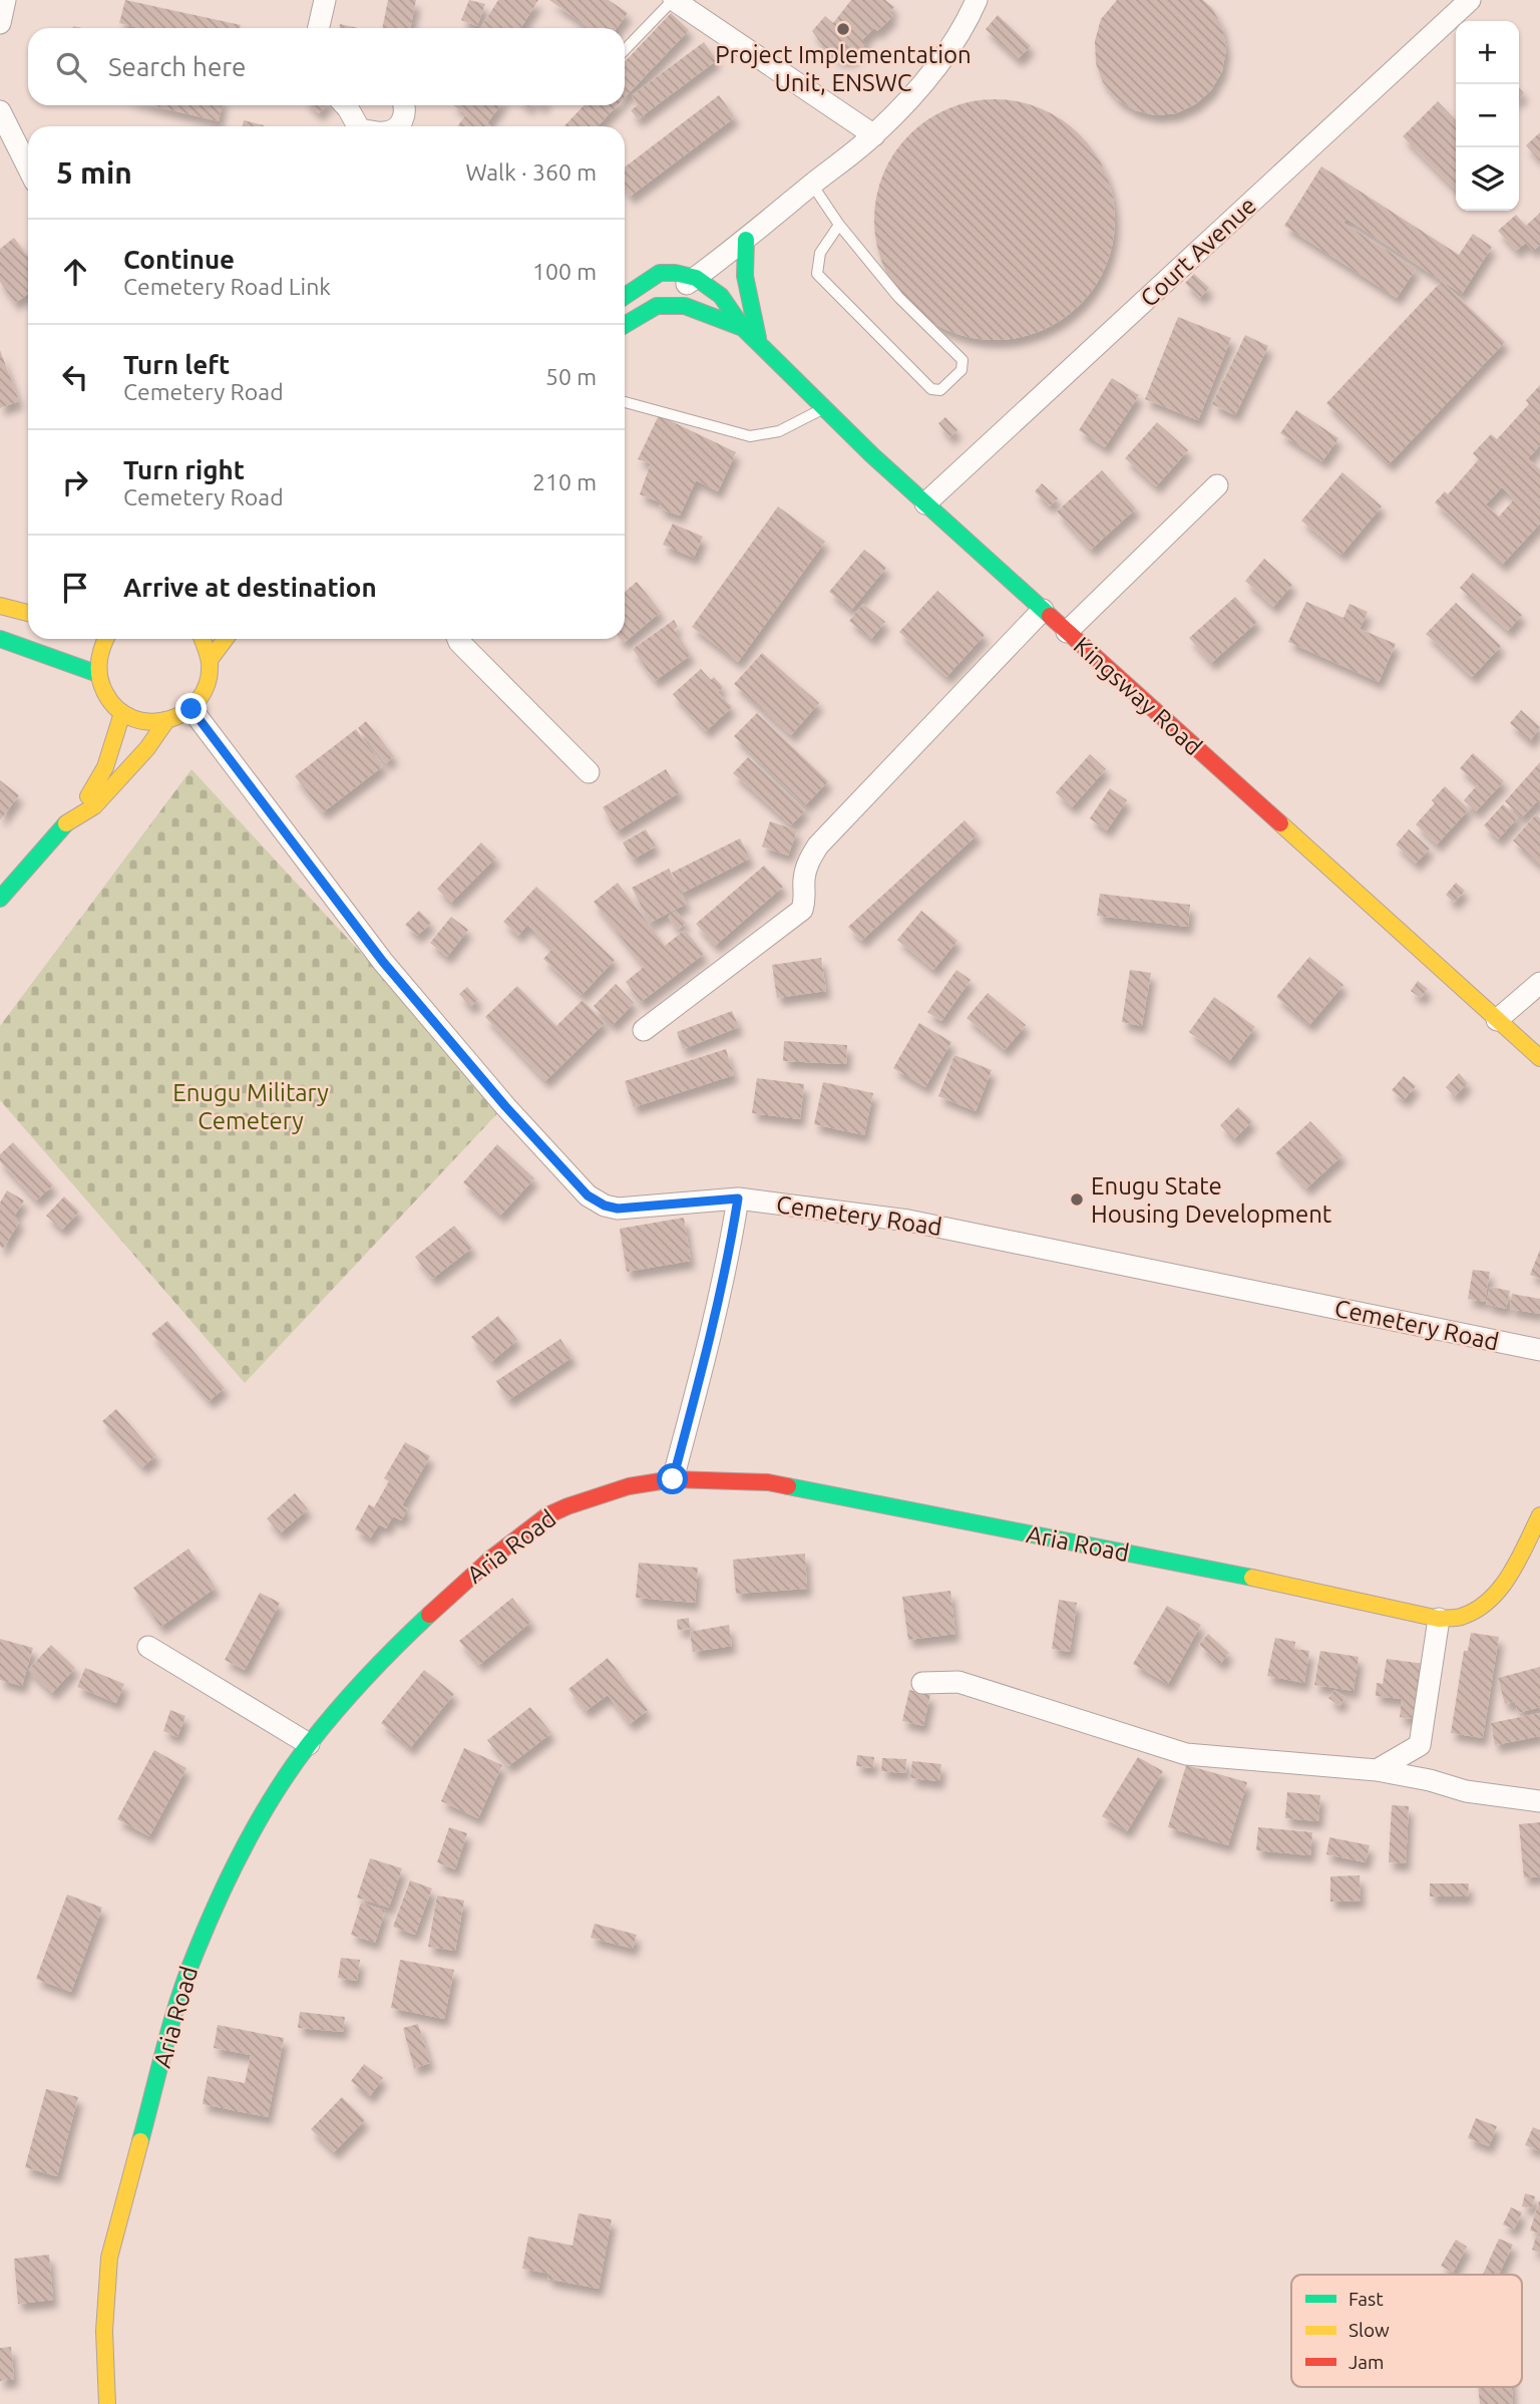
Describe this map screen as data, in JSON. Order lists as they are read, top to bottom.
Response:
{
  "streets": {
    "main road": ["Kingsway Road", "Aria Road"],
    "street": ["Court Avenue", "Cemetery Road"]
  },
  "crossings": [
    ["Court Avenue", "Kingsway Road"]
  ],
  "parks": ["Enugu Military Cemetery"],
  "places": ["Project Implementation Unit, ENSWC", "Enugu State Housing Development"],
  "legend": ["Fast", "Slow", "Jam"],
  "page": {
    "map_buttons": ["+", "−"],
    "search": "Search here",
    "heading": ["5 min", "Walk · 360 m"],
    "list": [
      ["Continue", "Cemetery Road Link", "100 m"],
      ["Turn left", "Cemetery Road", "50 m"],
      ["Turn right", "Cemetery Road", "210 m"],
      "Arrive at destination"
    ]
  }
}
